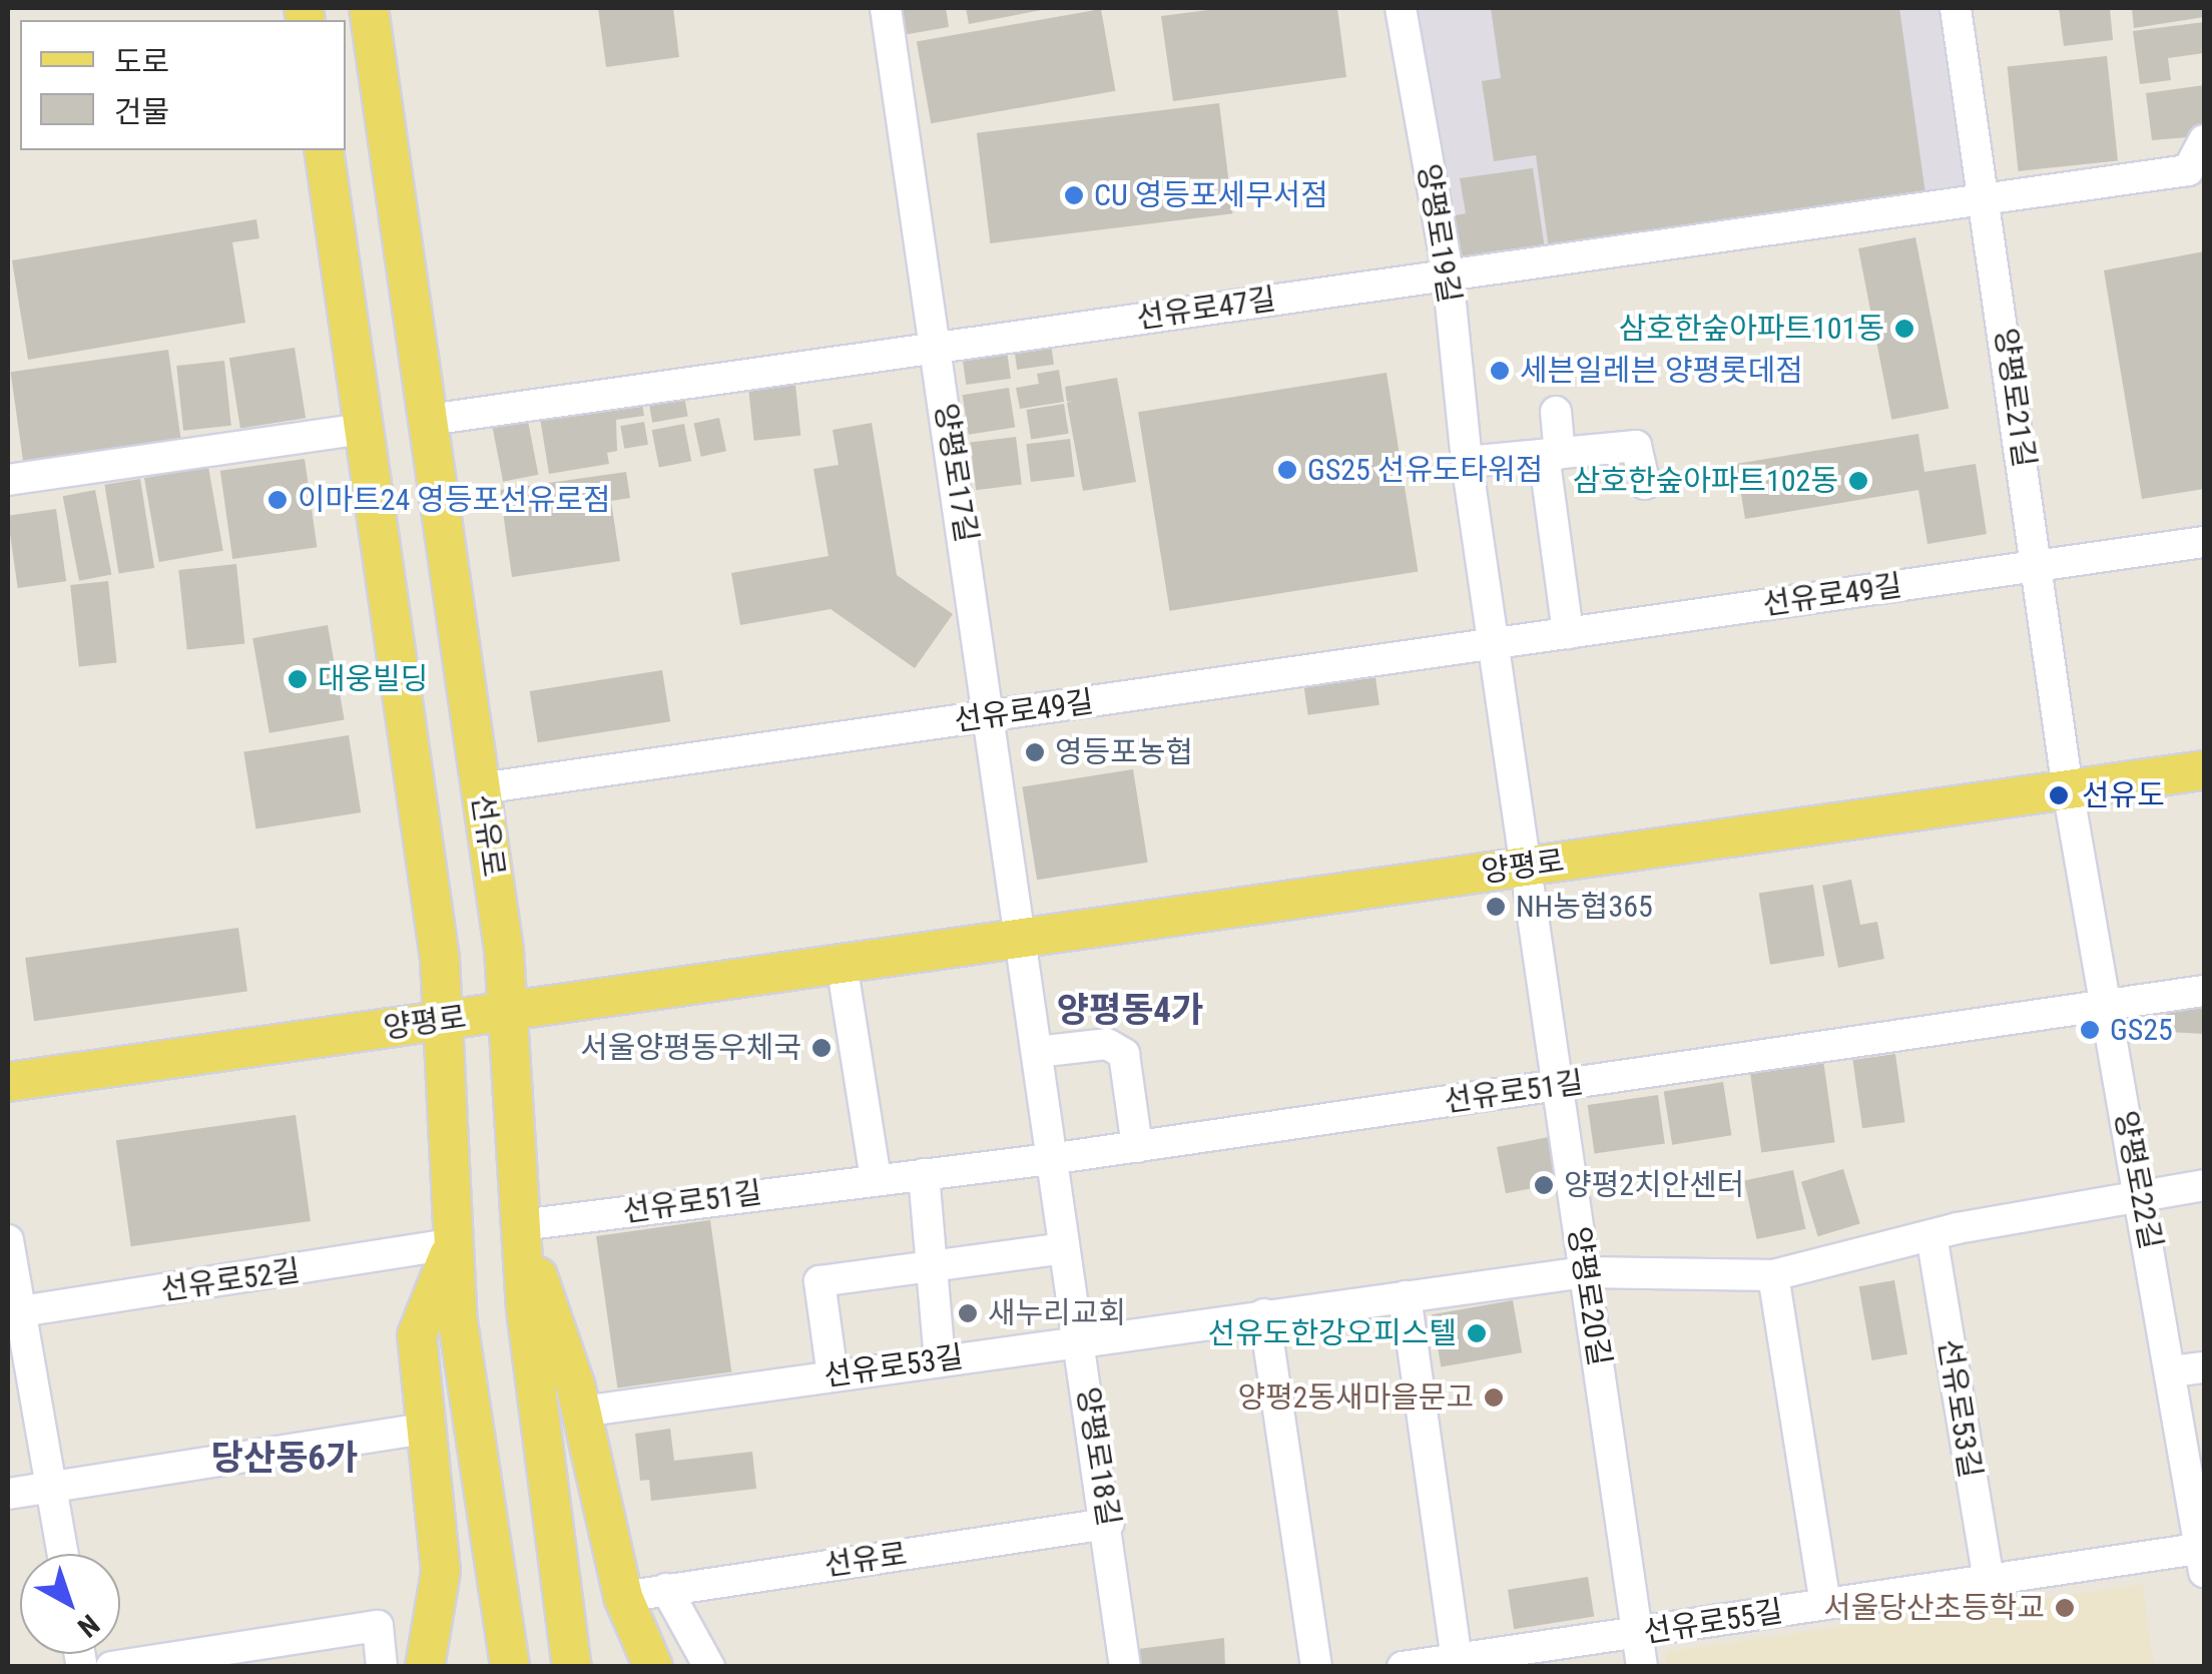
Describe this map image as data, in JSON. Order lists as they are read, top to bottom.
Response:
{
  "streets": {
    "main road": ["선유로", "양평로"],
    "street": [
      "양평로19길",
      "선유로47길",
      "양평로21길",
      "양평로17길",
      "선유로49길",
      "선유로51길",
      "양평로22길",
      "선유로52길",
      "양평로20길",
      "선유로53길",
      "양평로18길",
      "선유로55길"
    ]
  },
  "crossings": [
    ["양평로19길", "선유로47길"],
    ["양평로19길", "선유로49길"],
    ["양평로19길", "양평로"],
    ["양평로19길", "양평로20길"],
    ["선유로47길", "양평로21길"],
    ["선유로47길", "양평로17길"],
    ["선유로47길", "선유로"],
    ["양평로21길", "선유로49길"],
    ["양평로21길", "양평로"],
    ["양평로21길", "양평로22길"],
    ["양평로17길", "선유로49길"],
    ["양평로17길", "양평로"],
    ["양평로17길", "양평로18길"],
    ["선유로49길", "선유로"],
    ["선유로", "양평로"],
    ["선유로", "선유로51길"],
    ["선유로", "양평로18길"],
    ["양평로", "양평로22길"],
    ["양평로", "양평로20길"],
    ["양평로", "양평로18길"],
    ["선유로51길", "양평로22길"],
    ["선유로51길", "양평로20길"],
    ["선유로51길", "양평로18길"],
    ["양평로22길", "선유로53길"],
    ["양평로22길", "선유로55길"],
    ["양평로20길", "선유로53길"],
    ["양평로20길", "선유로55길"],
    ["선유로53길", "양평로18길"],
    ["선유로53길", "선유로55길"]
  ],
  "districts": ["양평동4가", "당산동6가"],
  "places": [
    "CU 영등포세무서점",
    "삼호한숲아파트101동",
    "세븐일레븐 양평롯데점",
    "GS25 선유도타워점",
    "삼호한숲아파트102동",
    "이마트24 영등포선유로점",
    "대웅빌딩",
    "영등포농협",
    "선유도",
    "NH농협365",
    "GS25",
    "서울양평동우체국",
    "양평2치안센터",
    "새누리교회",
    "선유도한강오피스텔",
    "양평2동새마을문고",
    "서울당산초등학교"
  ],
  "legend": ["도로", "건물"],
  "north": "bottom right"
}
